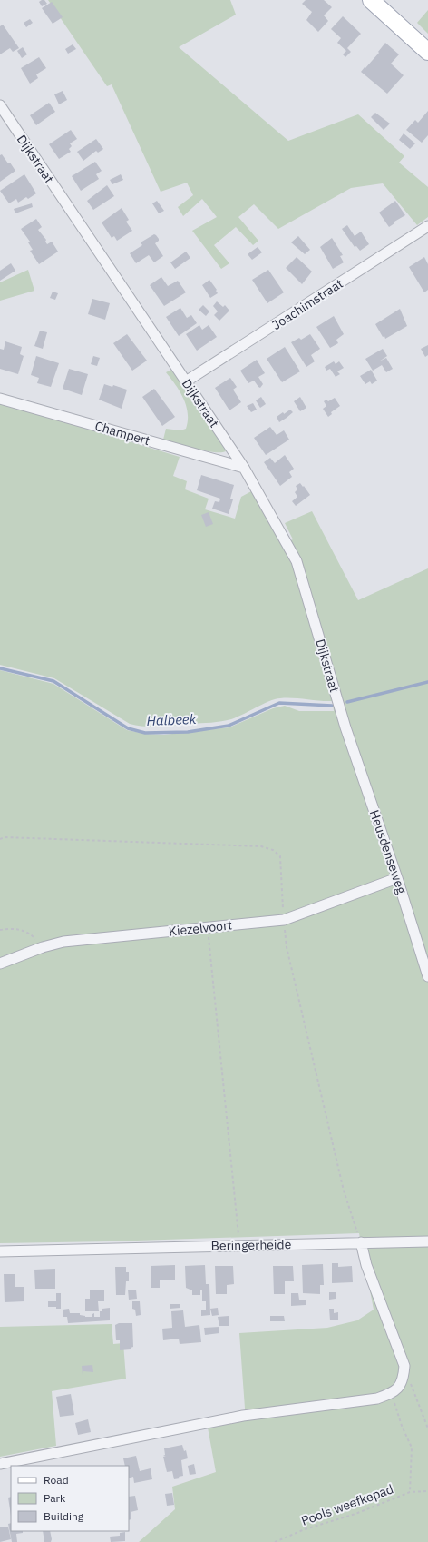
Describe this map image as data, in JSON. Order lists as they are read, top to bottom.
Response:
{
  "streets": {
    "street": [
      "Dijkstraat",
      "Joachimstraat",
      "Champert",
      "Heusdenseweg",
      "Kiezelvoort",
      "Beringerheide"
    ],
    "path": ["Pools weefkepad"]
  },
  "crossings": [
    ["Dijkstraat", "Joachimstraat"],
    ["Dijkstraat", "Champert"],
    ["Dijkstraat", "Heusdenseweg"],
    ["Heusdenseweg", "Kiezelvoort"]
  ],
  "water": ["Halbeek"],
  "legend": ["Road", "Park", "Building"]
}
